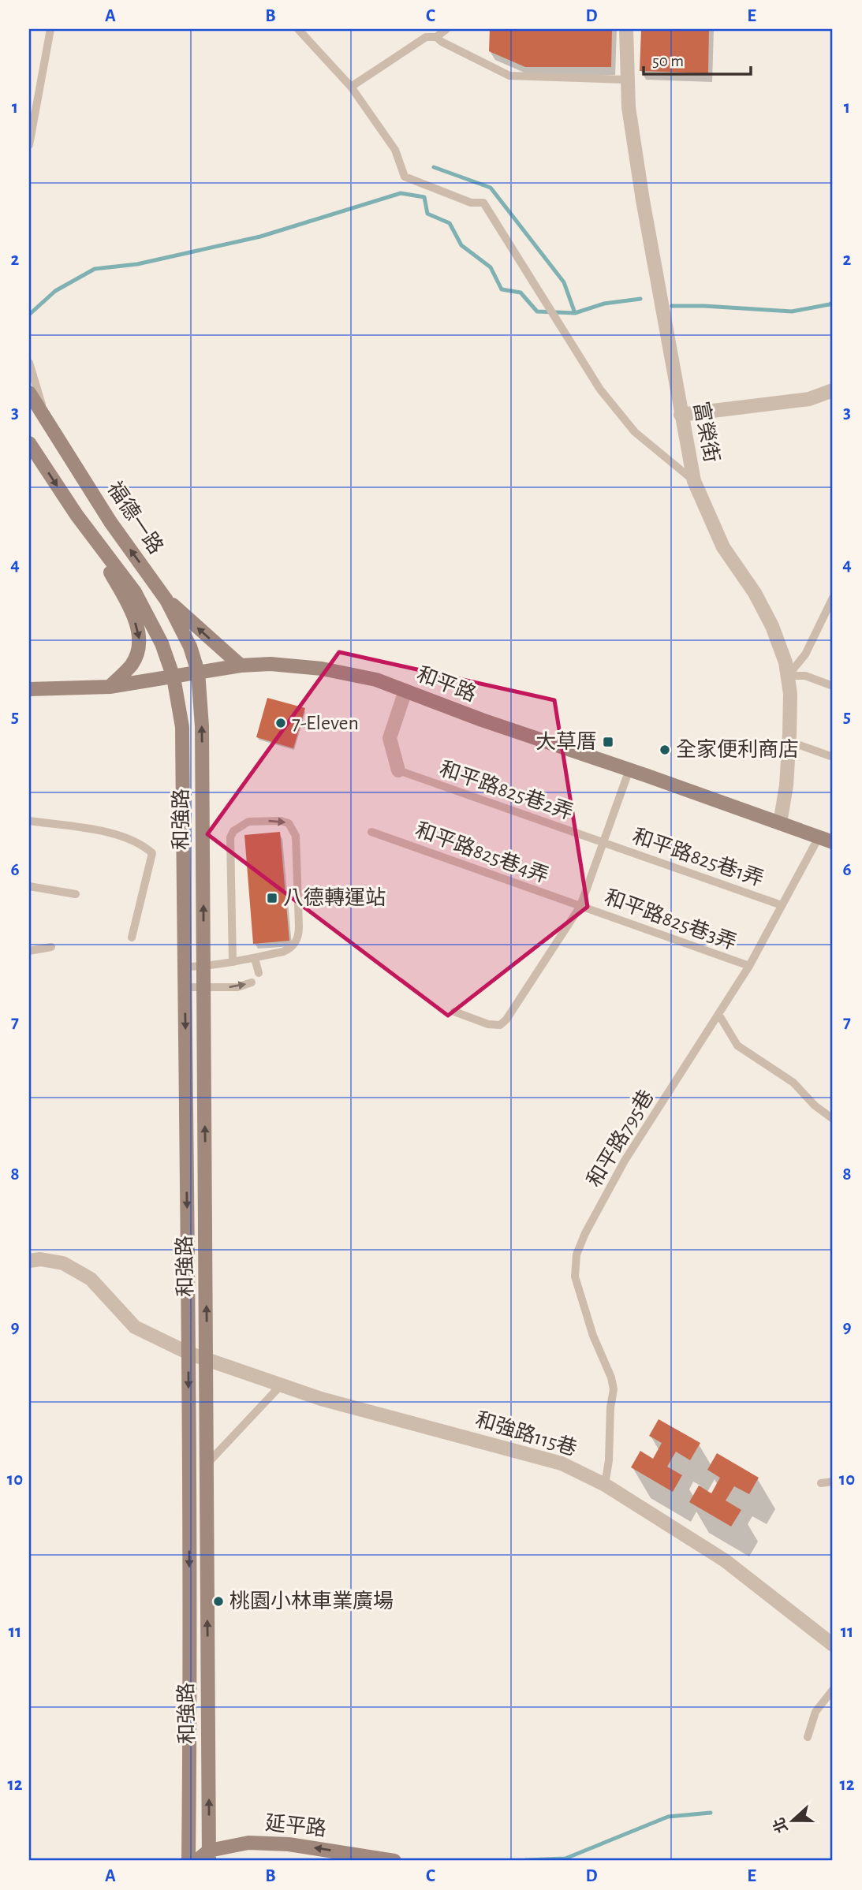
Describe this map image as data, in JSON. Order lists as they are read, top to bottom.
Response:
{
  "streets": {
    "street": [
      "富榮街",
      "福德一路",
      "和平路",
      "和強路",
      "和強路115巷",
      "延平路"
    ],
    "lane": [
      "和平路825巷2弄",
      "和平路825巷4弄",
      "和平路825巷1弄",
      "和平路825巷3弄",
      "和平路795巷"
    ]
  },
  "crossings": [
    ["富榮街", "和平路"],
    ["福德一路", "和平路"],
    ["福德一路", "和強路"],
    ["和平路", "和強路"],
    ["和平路", "和平路795巷"],
    ["和平路825巷2弄", "和平路825巷1弄"],
    ["和強路", "和強路115巷"],
    ["和強路", "延平路"],
    ["和平路825巷4弄", "和平路825巷3弄"],
    ["和平路825巷1弄", "和平路795巷"],
    ["和平路825巷3弄", "和平路795巷"],
    ["和平路795巷", "和強路115巷"]
  ],
  "one_way": ["延平路"],
  "places": {
    "other": ["7-Eleven", "全家便利商店", "桃園小林車業廣場"],
    "transit": ["大草厝", "八德轉運站"]
  },
  "scale_bar": "50 m",
  "north": "left",
  "grid": {
    "columns": [
      "A",
      "B",
      "C",
      "D",
      "E"
    ],
    "rows": [
      "1",
      "2",
      "3",
      "4",
      "5",
      "6",
      "7",
      "8",
      "9",
      "10",
      "11",
      "12"
    ]
  }
}
